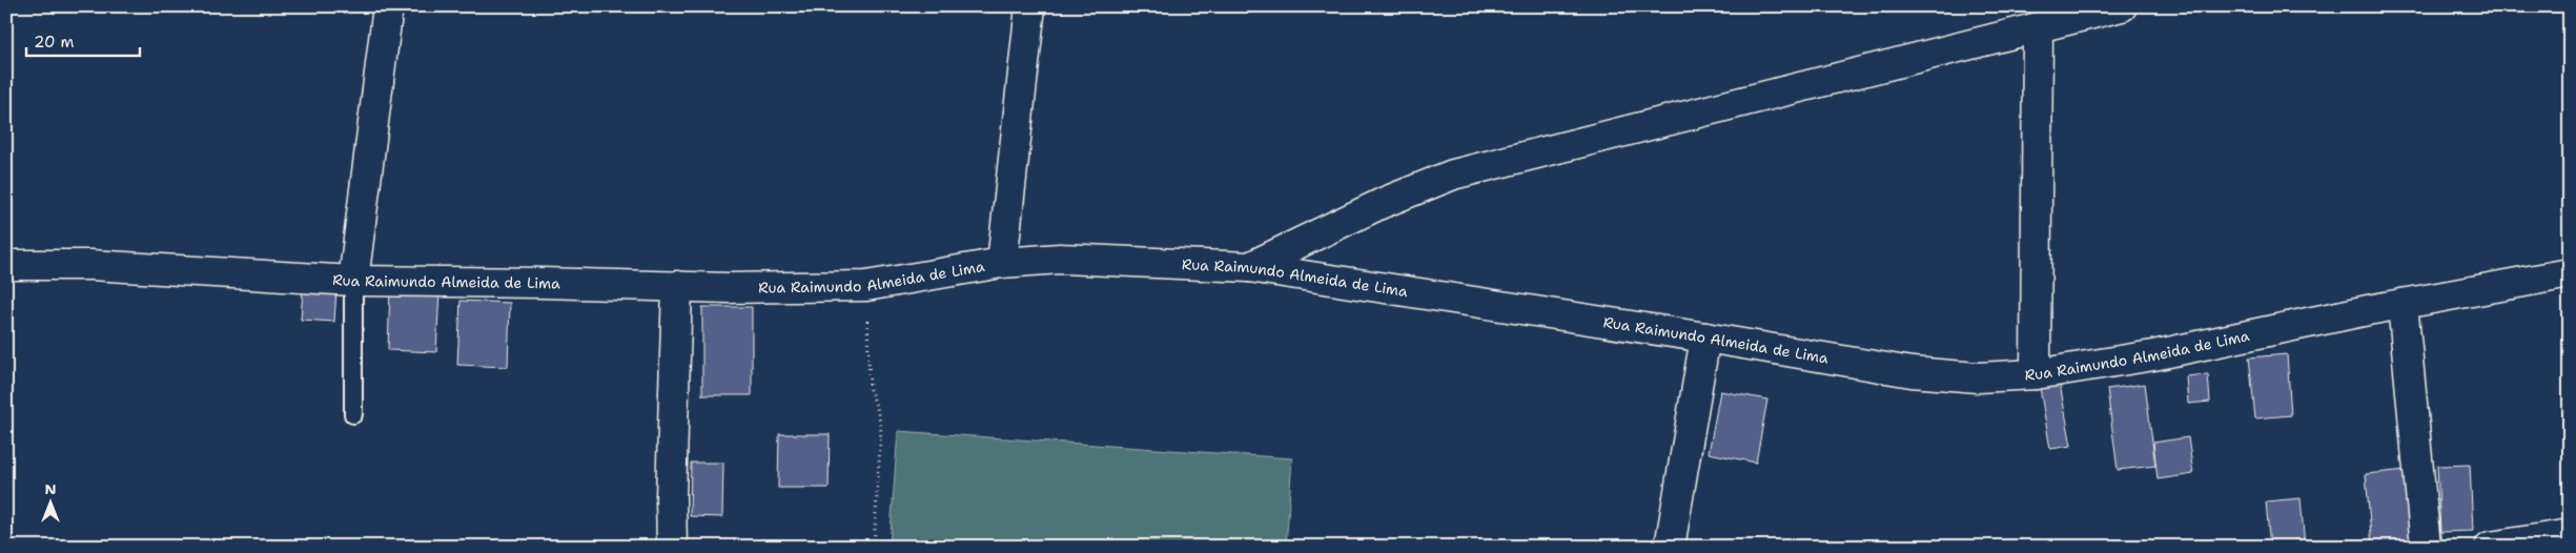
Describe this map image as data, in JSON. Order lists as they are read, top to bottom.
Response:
{
  "streets": {
    "street": ["Rua Raimundo Almeida de Lima"]
  },
  "scale_bar": "20 m",
  "north": "top"
}
